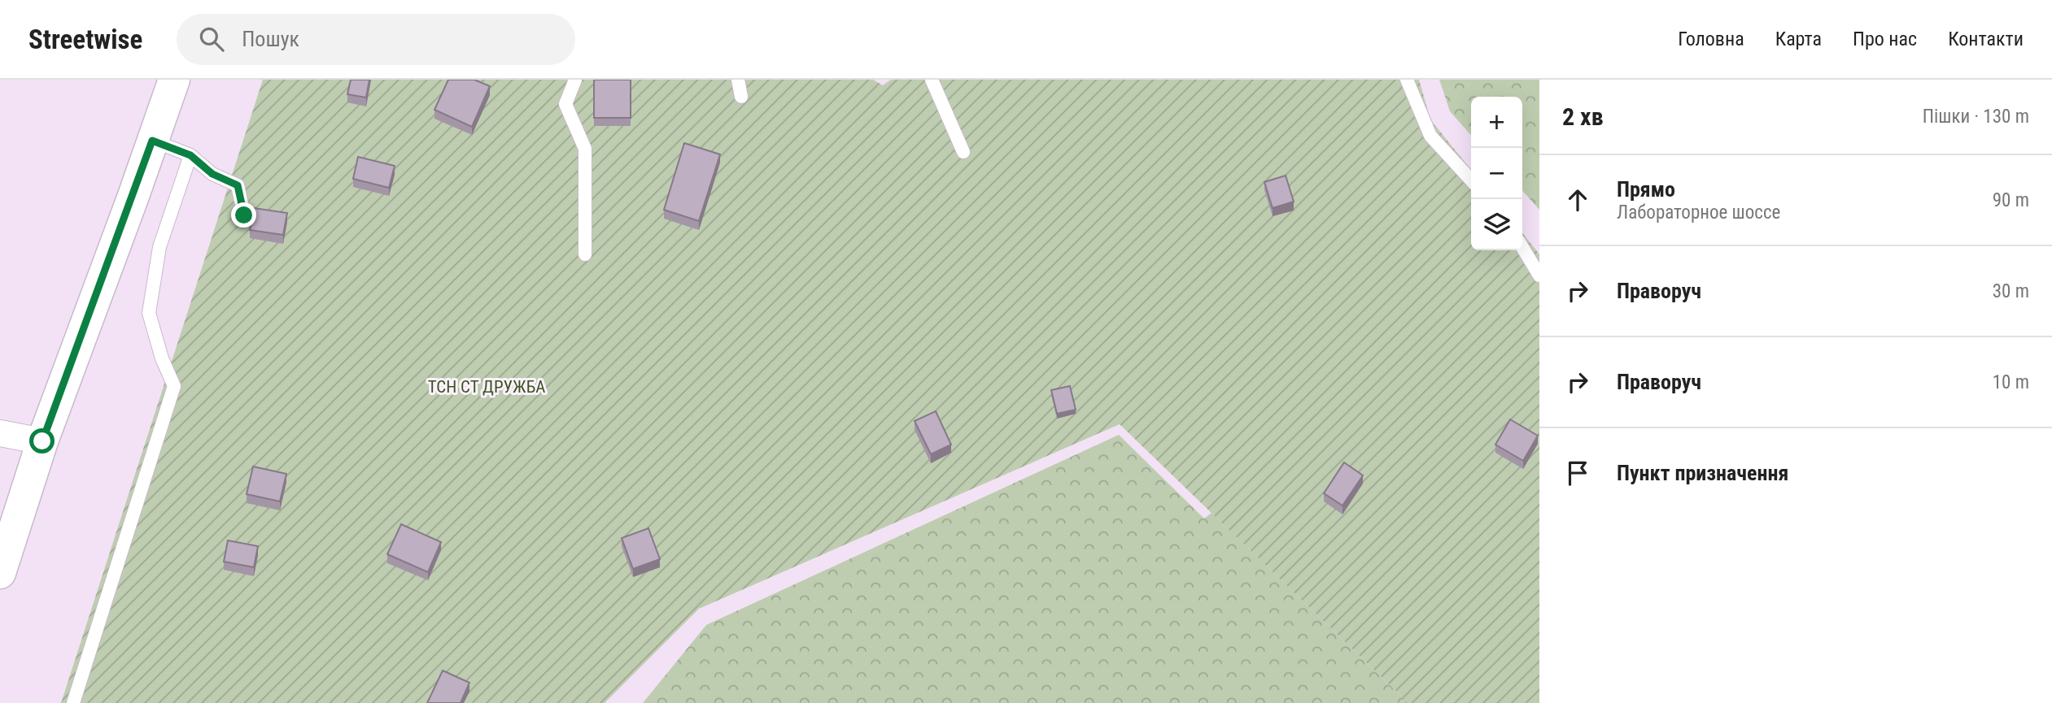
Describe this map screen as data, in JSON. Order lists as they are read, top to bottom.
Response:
{
  "parks": ["ТСН СТ ДРУЖБА"],
  "page": {
    "header": "Streetwise",
    "search": "Пошук",
    "nav": [
      "Головна",
      "Карта",
      "Про нас",
      "Контакти"
    ],
    "heading": ["2 хв", "Пішки · 130 m"],
    "map_buttons": ["+", "−"],
    "list": [
      ["Прямо", "Лабораторное шоссе", "90 m"],
      ["Праворуч", "30 m"],
      ["Праворуч", "10 m"],
      "Пункт призначення"
    ]
  }
}
